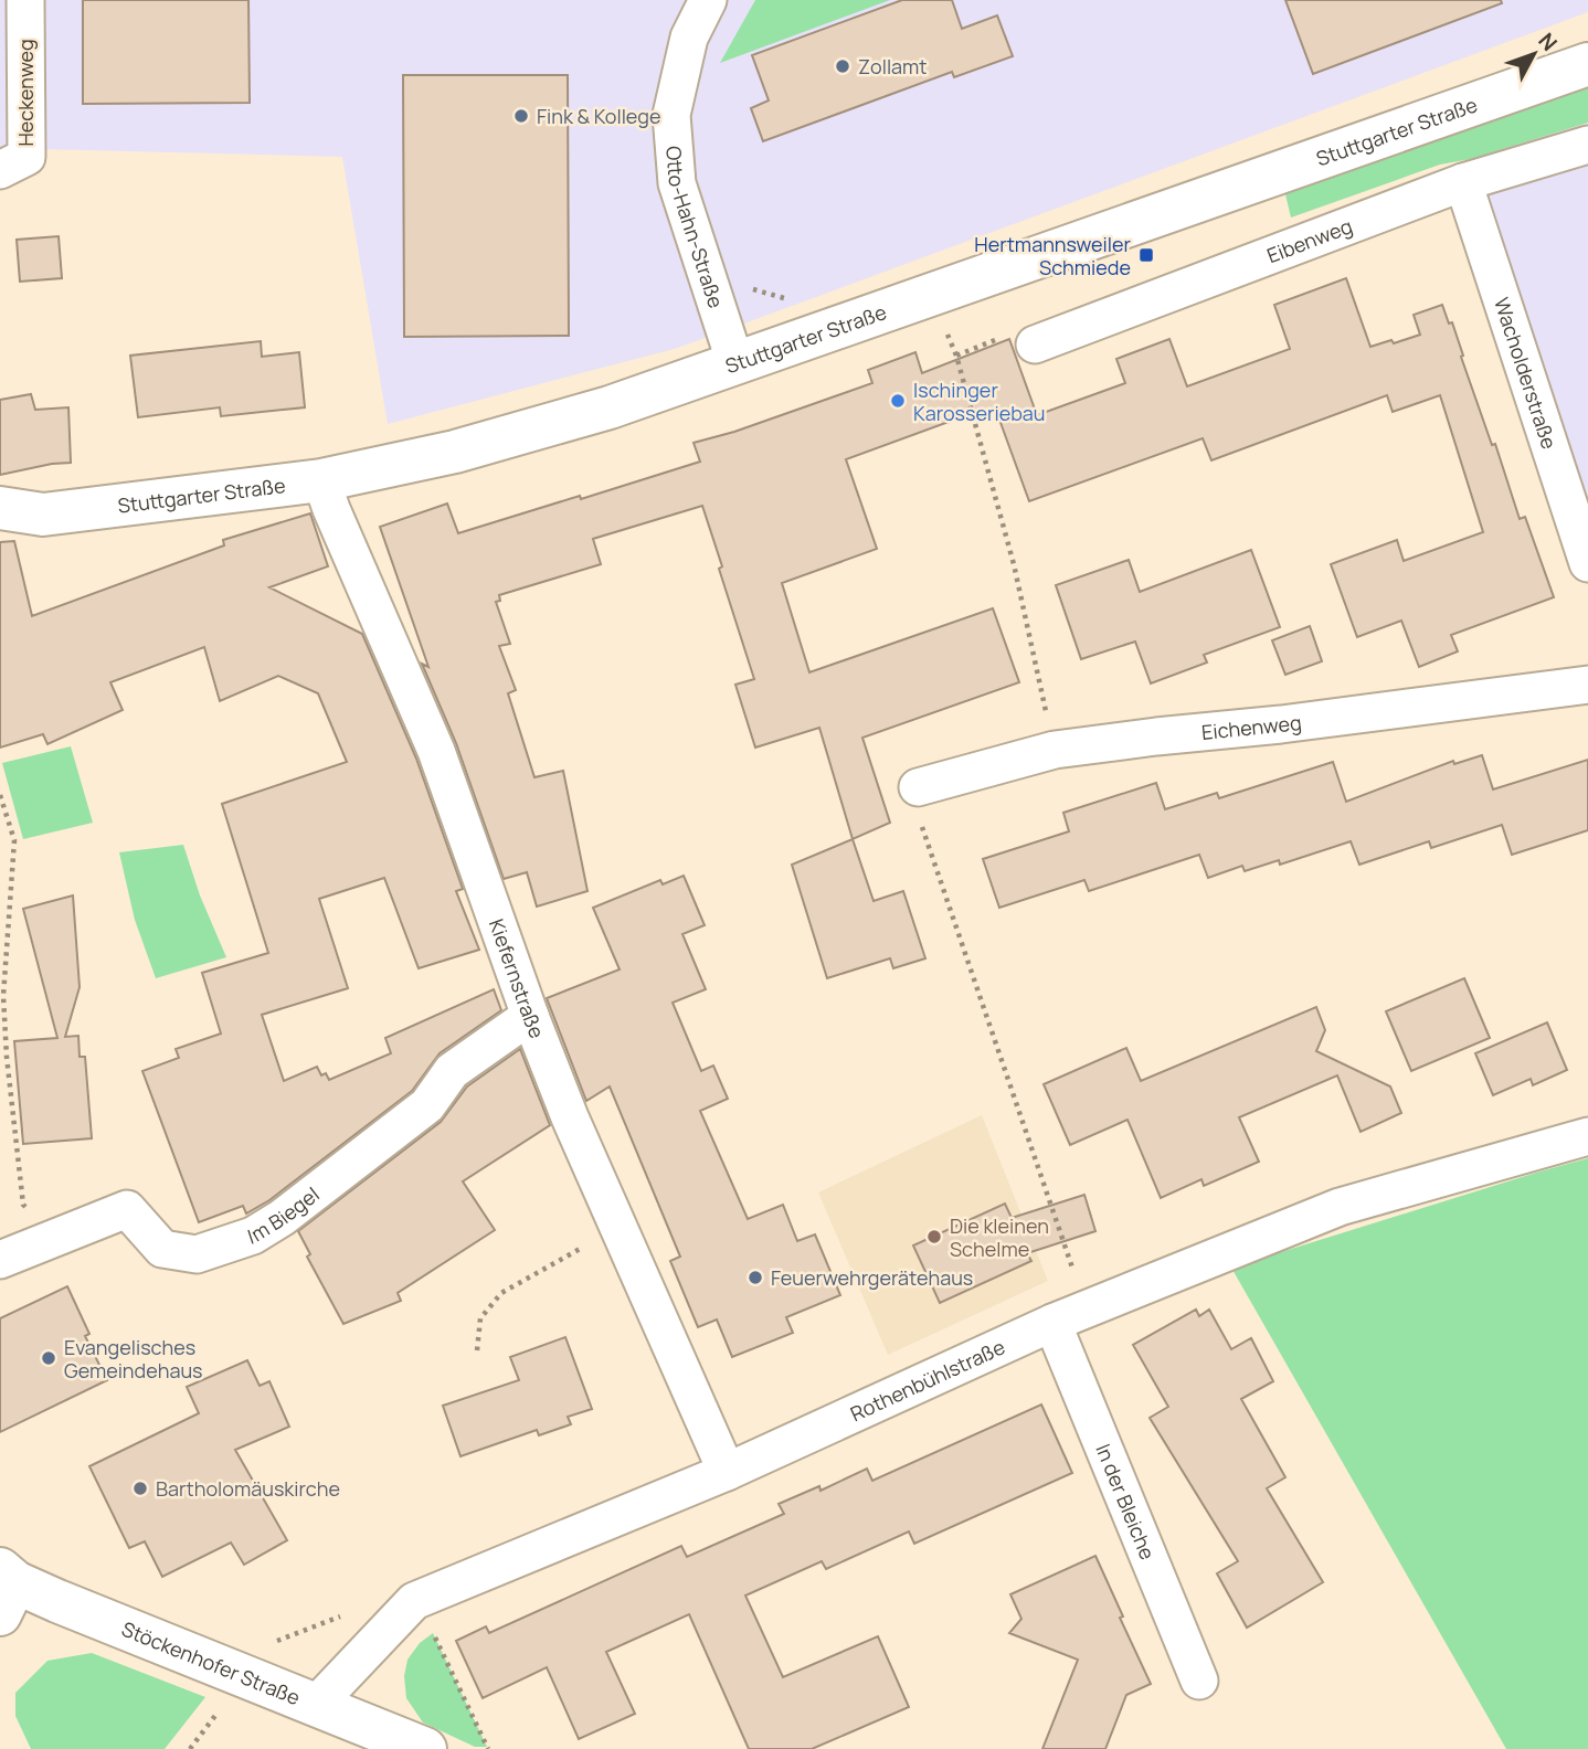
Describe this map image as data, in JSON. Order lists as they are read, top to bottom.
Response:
{
  "streets": {
    "main road": ["Stuttgarter Straße", "Stöckenhofer Straße"],
    "street": [
      "Heckenweg",
      "Otto-Hahn-Straße",
      "Eibenweg",
      "Wacholderstraße",
      "Eichenweg",
      "Kiefernstraße",
      "Im Biegel",
      "Rothenbühlstraße",
      "In der Bleiche"
    ]
  },
  "crossings": [
    ["Stuttgarter Straße", "Otto-Hahn-Straße"],
    ["Stuttgarter Straße", "Kiefernstraße"],
    ["Eibenweg", "Wacholderstraße"],
    ["Kiefernstraße", "Im Biegel"],
    ["Kiefernstraße", "Rothenbühlstraße"],
    ["Rothenbühlstraße", "In der Bleiche"],
    ["Rothenbühlstraße", "Stöckenhofer Straße"]
  ],
  "places": {
    "other": [
      "Zollamt",
      "Fink & Kollege",
      "Ischinger Karosseriebau",
      "Die kleinen Schelme",
      "Feuerwehrgerätehaus",
      "Evangelisches Gemeindehaus",
      "Bartholomäuskirche"
    ],
    "transit": ["Hertmannsweiler Schmiede"]
  },
  "north": "top right"
}
